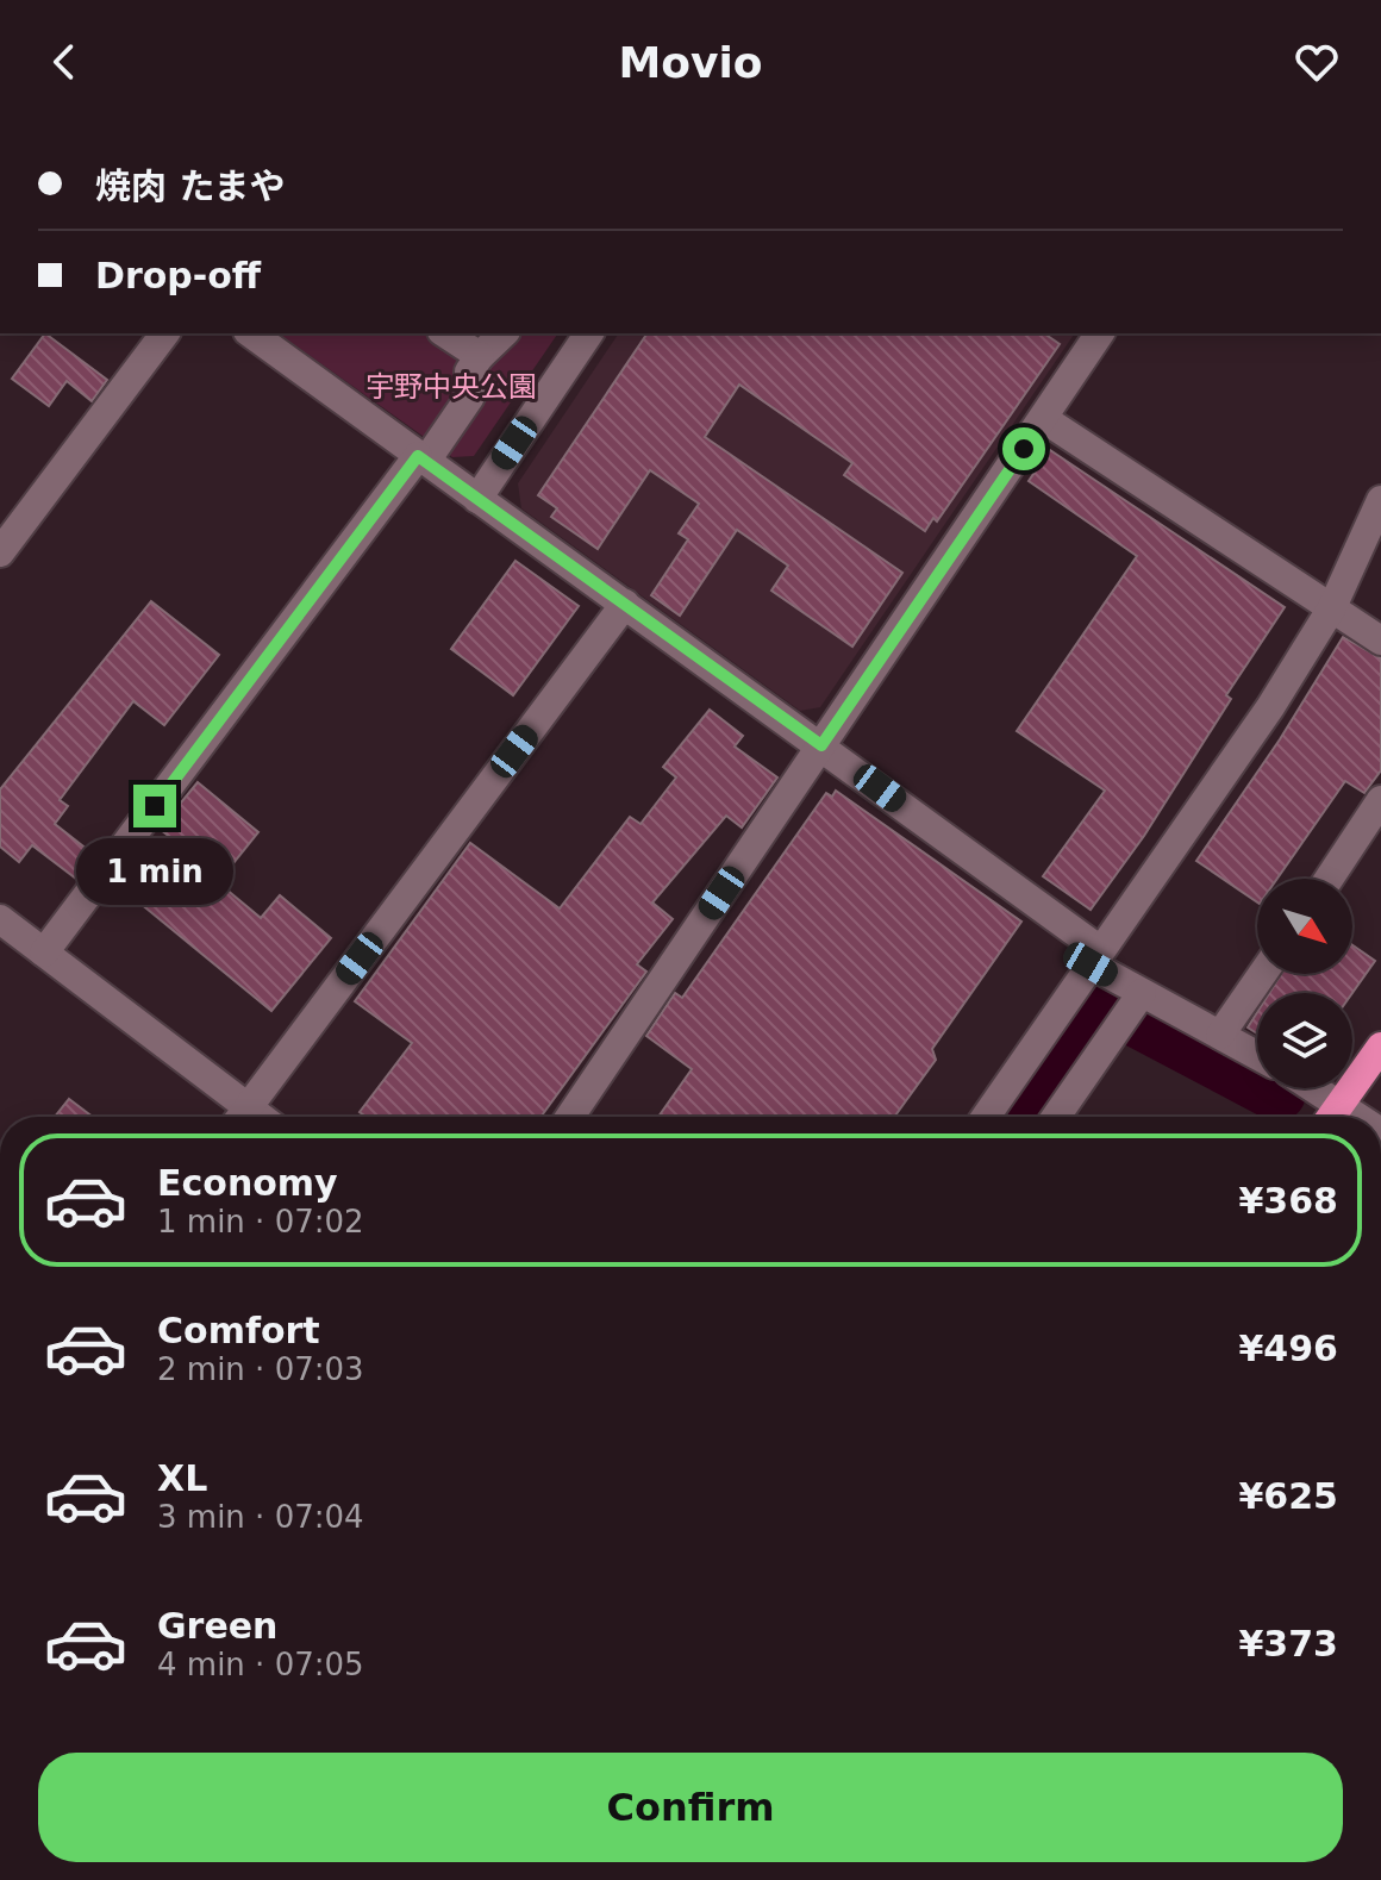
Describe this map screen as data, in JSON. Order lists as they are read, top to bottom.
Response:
{
  "parks": ["宇野中央公園"],
  "north": "bottom right",
  "page": {
    "header": "Movio",
    "banner": ["焼肉 たまや", "Drop-off"],
    "bubble": "1 min",
    "list": [
      {
        "name": "Economy",
        "note": "1 min · 07:02",
        "value": "¥368"
      },
      {
        "name": "Comfort",
        "note": "2 min · 07:03",
        "value": "¥496"
      },
      {
        "name": "XL",
        "note": "3 min · 07:04",
        "value": "¥625"
      },
      {
        "name": "Green",
        "note": "4 min · 07:05",
        "value": "¥373"
      }
    ],
    "buttons": "Confirm"
  }
}
